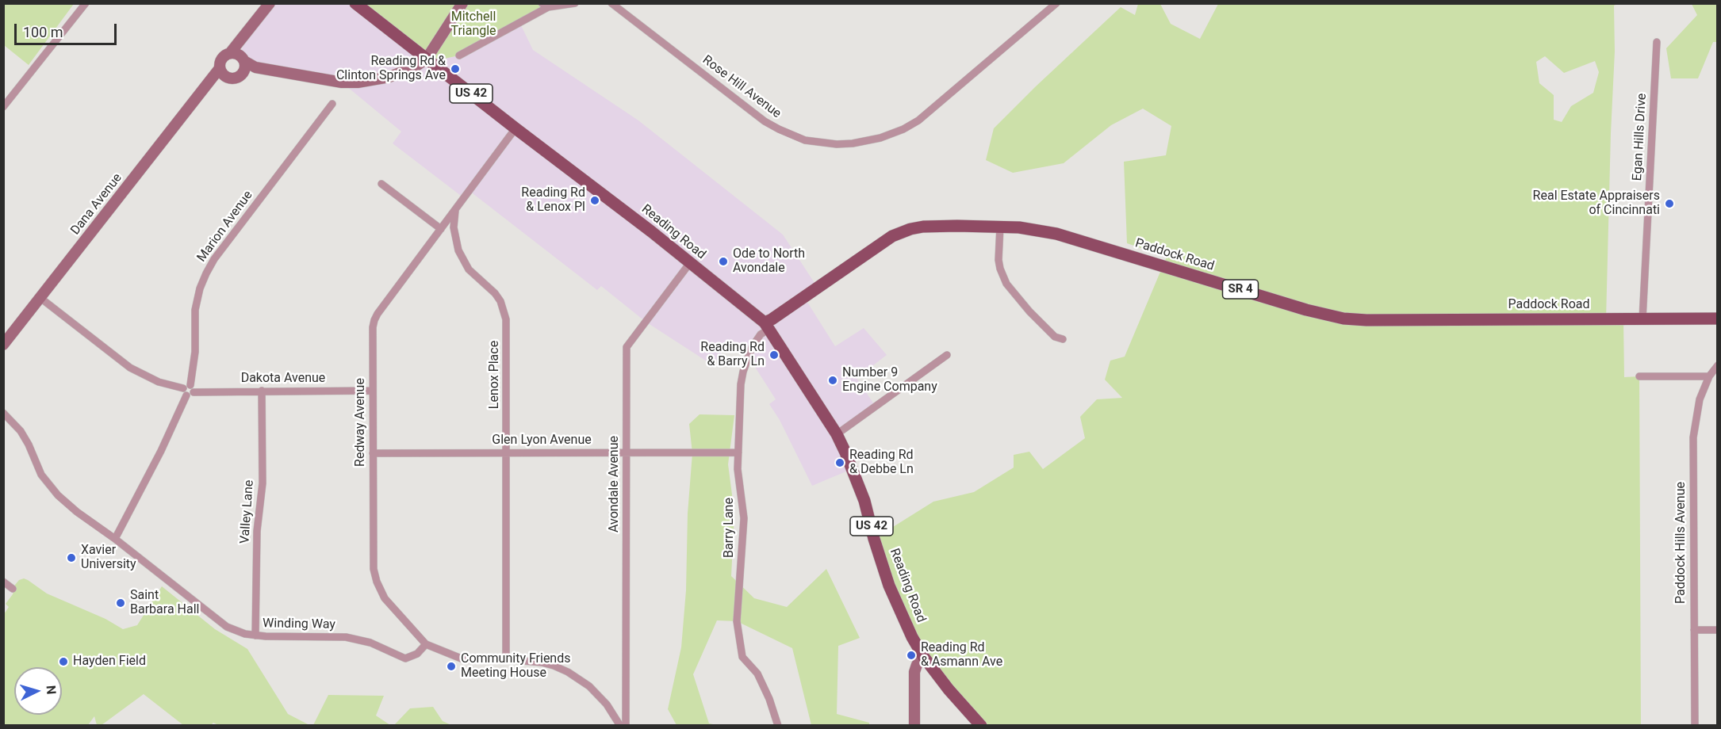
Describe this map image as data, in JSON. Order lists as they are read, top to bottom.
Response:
{
  "streets": {
    "main road": [
      "US 42",
      "Reading Road",
      "Paddock Road",
      "SR 4"
    ],
    "street": [
      "Rose Hill Avenue",
      "Egan Hills Drive",
      "Dana Avenue",
      "Marion Avenue",
      "Lenox Place",
      "Dakota Avenue",
      "Redway Avenue",
      "Glen Lyon Avenue",
      "Avondale Avenue",
      "Valley Lane",
      "Barry Lane",
      "Paddock Hills Avenue",
      "Winding Way"
    ]
  },
  "crossings": [
    ["Egan Hills Drive", "Paddock Road"],
    ["Dana Avenue", "Dakota Avenue"],
    ["Marion Avenue", "Dakota Avenue"],
    ["Marion Avenue", "Winding Way"],
    ["Reading Road", "Paddock Road"],
    ["Reading Road", "Avondale Avenue"],
    ["Reading Road", "Barry Lane"],
    ["Paddock Road", "Barry Lane"],
    ["Lenox Place", "Redway Avenue"],
    ["Lenox Place", "Glen Lyon Avenue"],
    ["Dakota Avenue", "Redway Avenue"],
    ["Dakota Avenue", "Valley Lane"],
    ["Redway Avenue", "Glen Lyon Avenue"],
    ["Redway Avenue", "Winding Way"],
    ["Glen Lyon Avenue", "Avondale Avenue"],
    ["Glen Lyon Avenue", "Barry Lane"],
    ["Valley Lane", "Winding Way"]
  ],
  "parks": ["Mitchell Triangle"],
  "places": [
    "Reading Rd & Clinton Springs Ave",
    "Reading Rd & Lenox Pl",
    "Real Estate Appraisers of Cincinnati",
    "Ode to North Avondale",
    "Reading Rd & Barry Ln",
    "Number 9 Engine Company",
    "Reading Rd & Debbe Ln",
    "Xavier University",
    "Saint Barbara Hall",
    "Reading Rd & Asmann Ave",
    "Hayden Field",
    "Community Friends Meeting House"
  ],
  "scale_bar": "100 m",
  "north": "right"
}
